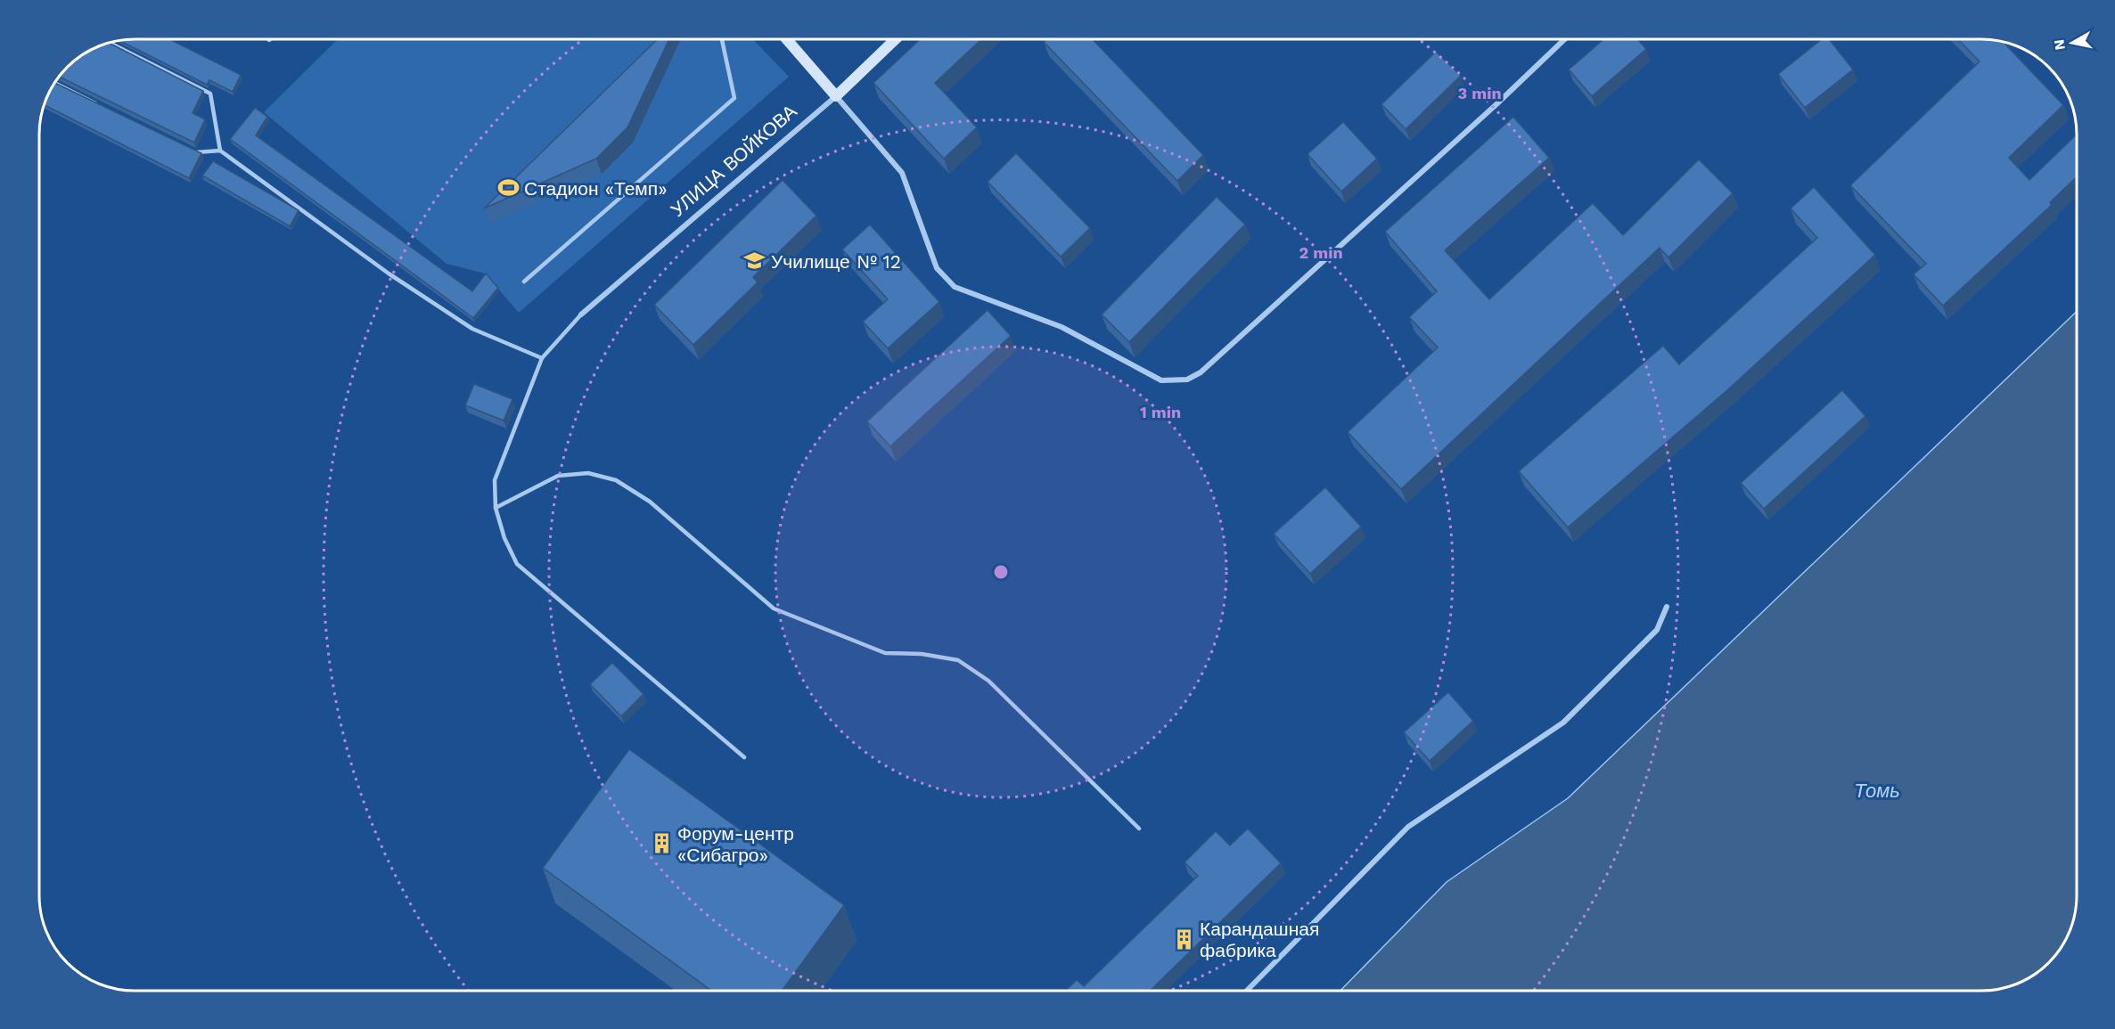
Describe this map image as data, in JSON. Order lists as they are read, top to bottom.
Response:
{
  "streets": {
    "street": ["УЛИЦА ВОЙКОВА"]
  },
  "water": ["Томь"],
  "places": {
    "sports": ["Стадион «Темп»"],
    "school or university": ["Училище № 12"],
    "building": ["Форум-центр «Сибагро»", "Карандашная фабрика"]
  },
  "north": "left",
  "rings": ["3 min", "2 min", "1 min"]
}
